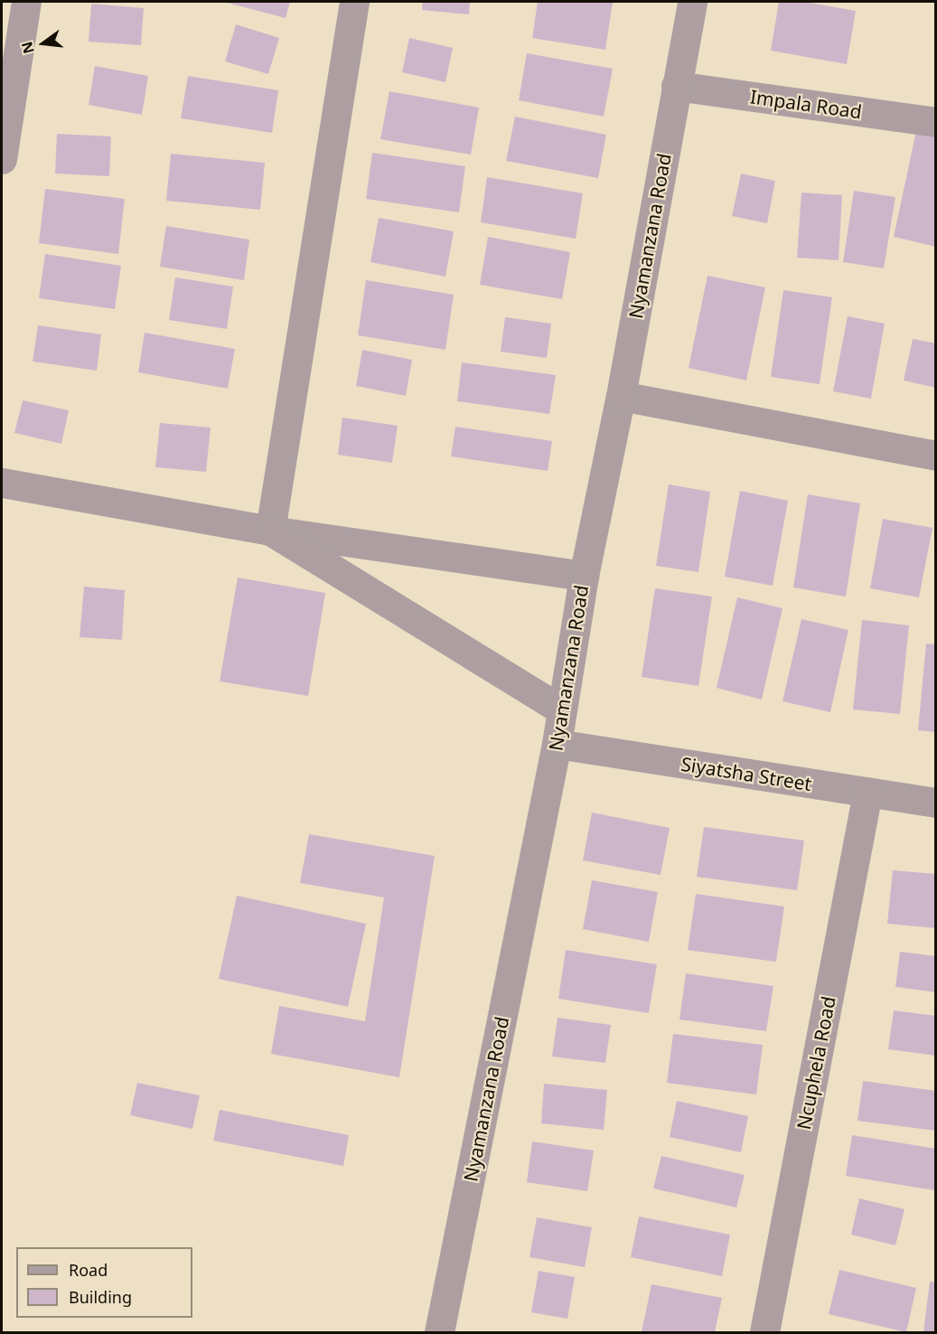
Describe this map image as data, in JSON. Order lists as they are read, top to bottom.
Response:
{
  "streets": {
    "street": [
      "Impala Road",
      "Nyamanzana Road",
      "Siyatsha Street",
      "Ncuphela Road"
    ]
  },
  "crossings": [
    ["Impala Road", "Nyamanzana Road"],
    ["Nyamanzana Road", "Siyatsha Street"],
    ["Siyatsha Street", "Ncuphela Road"]
  ],
  "legend": ["Road", "Building"],
  "north": "left"
}
